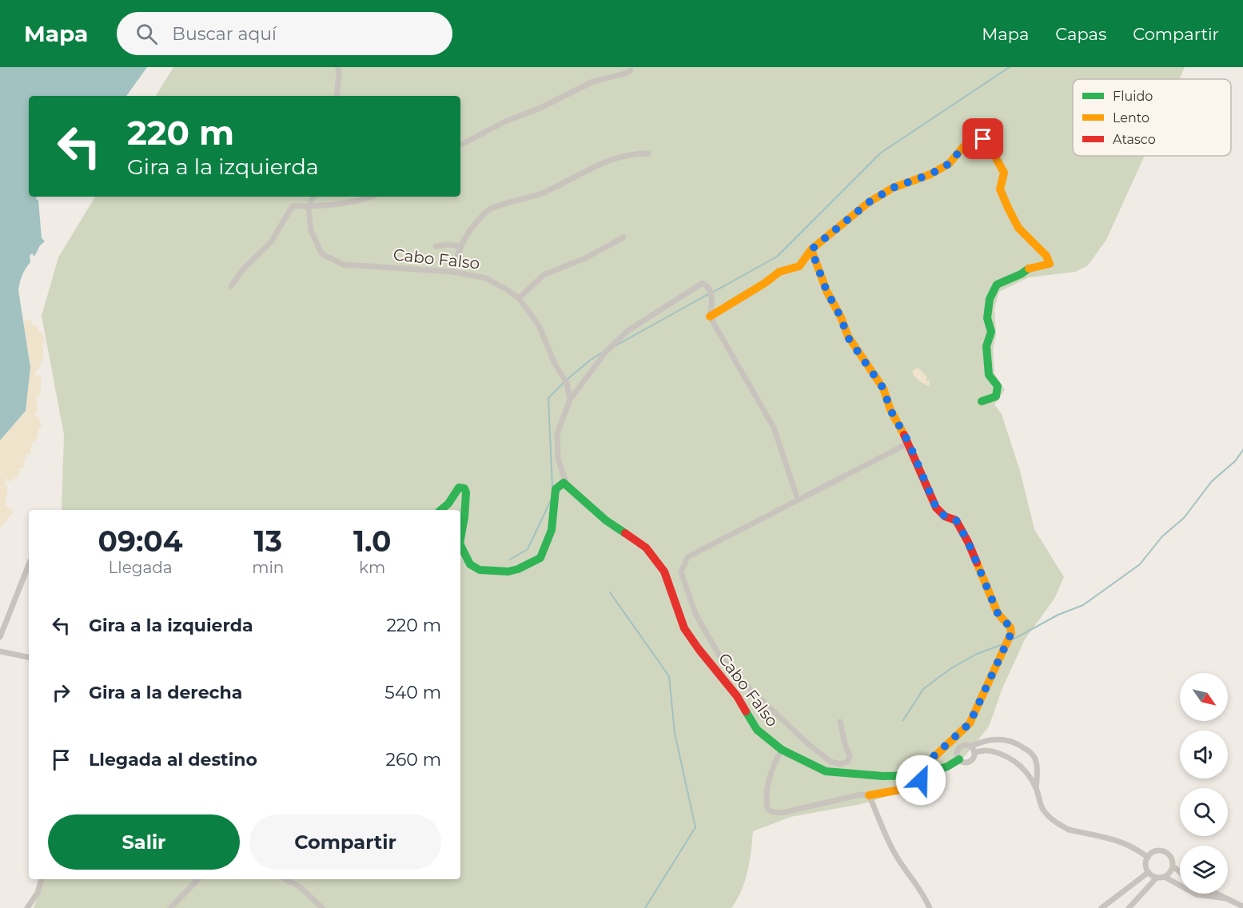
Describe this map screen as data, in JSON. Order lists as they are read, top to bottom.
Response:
{
  "streets": {
    "street": ["Cabo Falso"]
  },
  "legend": ["Fluido", "Lento", "Atasco"],
  "north": "bottom right",
  "page": {
    "header": "Mapa",
    "search": "Buscar aquí",
    "nav": ["Mapa", "Capas", "Compartir"],
    "turn": ["220 m", "Gira a la izquierda"],
    "eta": [
      "09:04",
      "Llegada",
      "13",
      "min",
      "1.0",
      "km"
    ],
    "list": [
      {
        "name": "Gira a la izquierda",
        "value": "220 m"
      },
      {
        "name": "Gira a la derecha",
        "value": "540 m"
      },
      {
        "name": "Llegada al destino",
        "value": "260 m"
      }
    ],
    "buttons": ["Salir", "Compartir"]
  }
}
